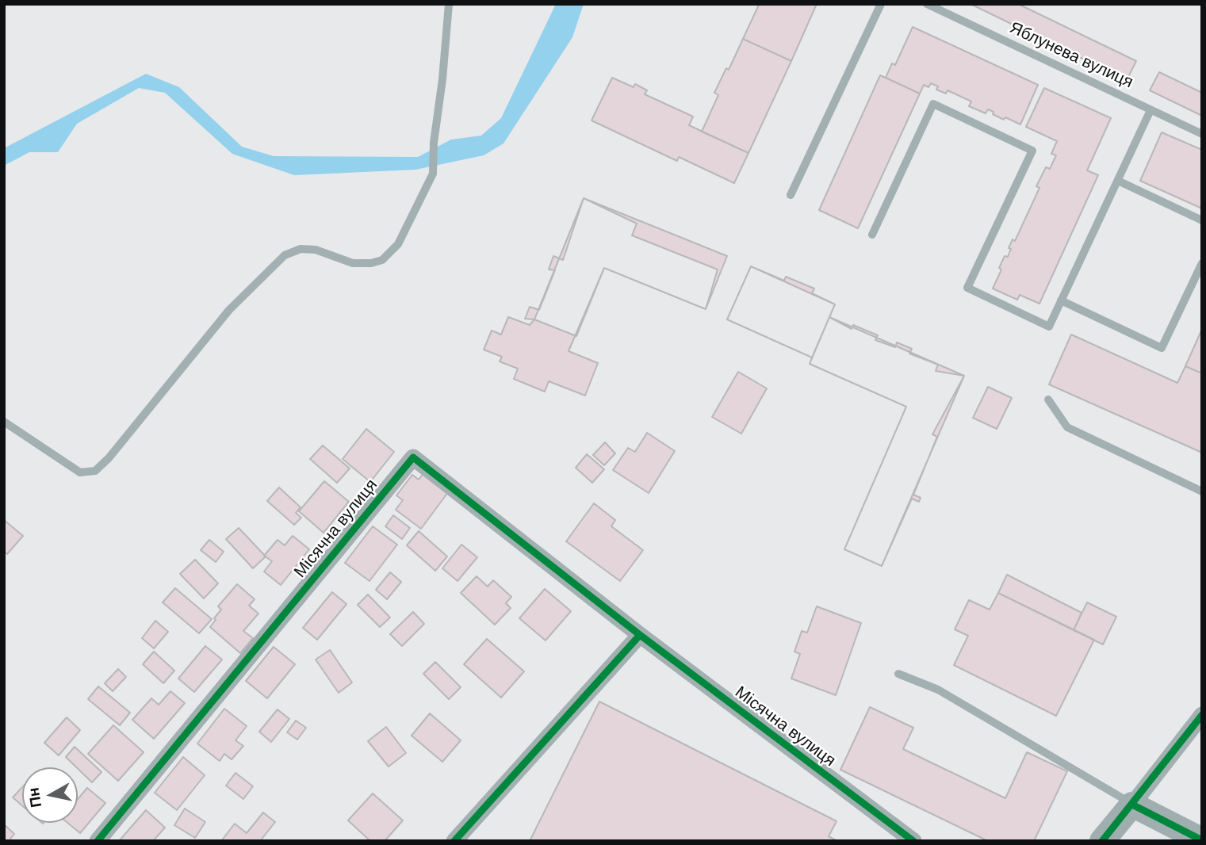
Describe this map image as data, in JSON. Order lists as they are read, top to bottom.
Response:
{
  "streets": {
    "street": ["Місячна вулиця"],
    "lane": ["Яблунева вулиця"]
  },
  "north": "left"
}
